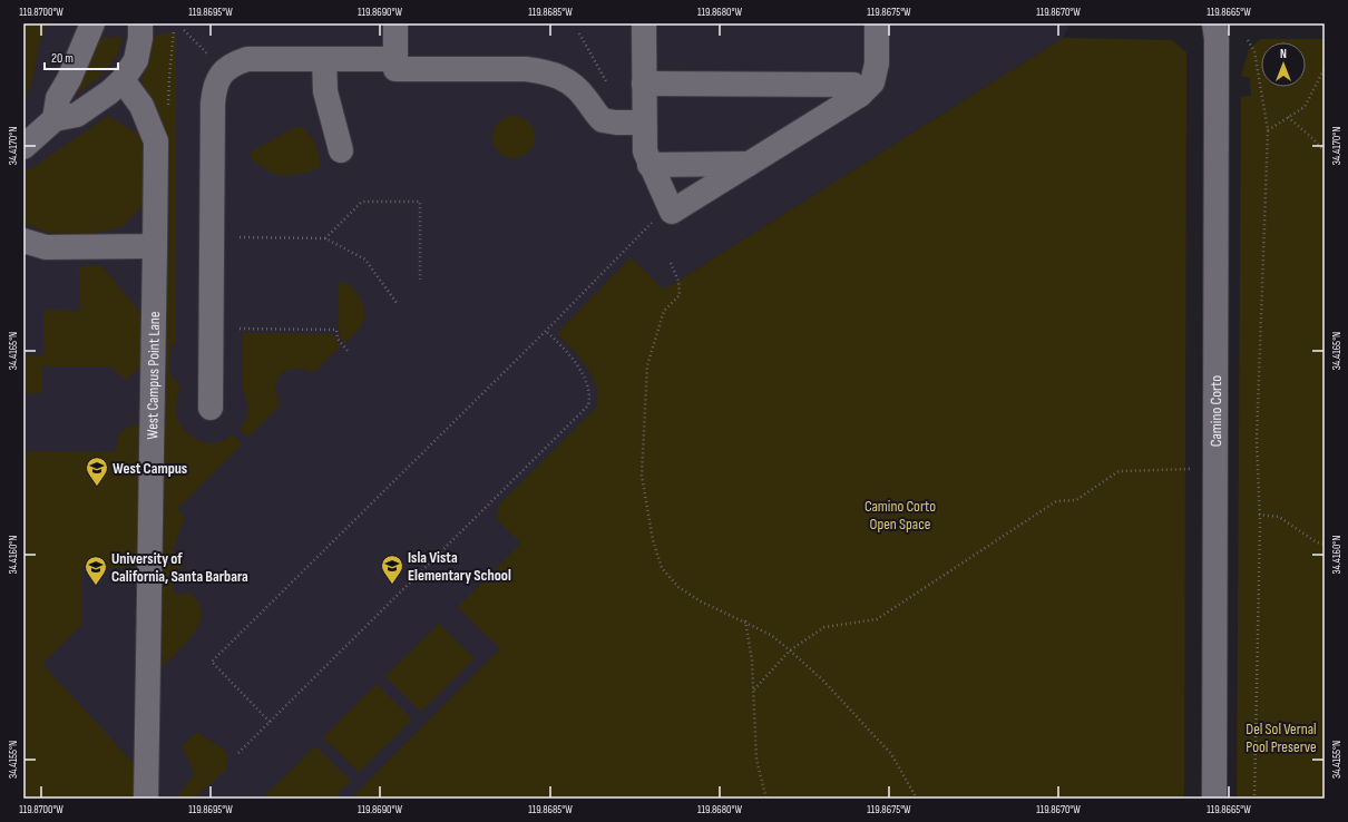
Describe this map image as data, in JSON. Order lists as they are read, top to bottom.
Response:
{
  "streets": {
    "street": ["West Campus Point Lane", "Camino Corto"]
  },
  "parks": ["Camino Corto Open Space", "Del Sol Vernal Pool Preserve"],
  "places": {
    "school or university": ["West Campus", "Isla Vista Elementary School", "University of California, Santa Barbara"]
  },
  "scale_bar": "20 m",
  "north": "top",
  "coordinates": [
    "119.8700°W",
    "119.8695°W",
    "119.8690°W",
    "119.8685°W",
    "119.8680°W",
    "119.8675°W",
    "119.8670°W",
    "119.8665°W",
    "34.4170°N",
    "34.4165°N",
    "34.4160°N",
    "34.4155°N"
  ]
}
